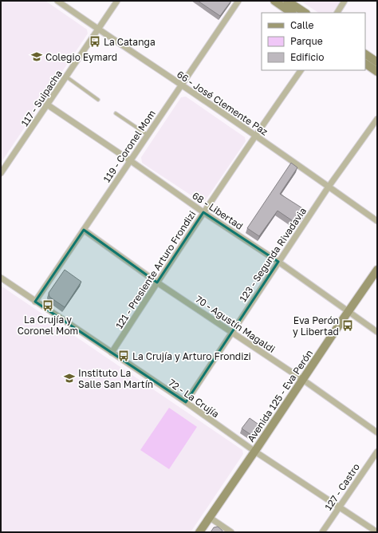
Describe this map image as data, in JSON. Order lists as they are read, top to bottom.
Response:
{
  "streets": {
    "main road": ["Avenida 125 - Eva Perón"],
    "street": [
      "117 - Suipacha",
      "66 - José Clemente Paz",
      "119 - Coronel Mom",
      "68 - Libertad",
      "123 - Segunda Rivadavia",
      "121 - Presiente Arturo Frondizi",
      "70 - Agustín Magaldi",
      "72 - La Crujía",
      "127 - Castro"
    ]
  },
  "crossings": [
    ["117 - Suipacha", "66 - José Clemente Paz"],
    ["117 - Suipacha", "68 - Libertad"],
    ["66 - José Clemente Paz", "119 - Coronel Mom"],
    ["66 - José Clemente Paz", "123 - Segunda Rivadavia"],
    ["66 - José Clemente Paz", "121 - Presiente Arturo Frondizi"],
    ["119 - Coronel Mom", "68 - Libertad"],
    ["119 - Coronel Mom", "70 - Agustín Magaldi"],
    ["119 - Coronel Mom", "72 - La Crujía"],
    ["68 - Libertad", "123 - Segunda Rivadavia"],
    ["68 - Libertad", "121 - Presiente Arturo Frondizi"],
    ["68 - Libertad", "Avenida 125 - Eva Perón"],
    ["123 - Segunda Rivadavia", "70 - Agustín Magaldi"],
    ["123 - Segunda Rivadavia", "72 - La Crujía"],
    ["121 - Presiente Arturo Frondizi", "70 - Agustín Magaldi"],
    ["121 - Presiente Arturo Frondizi", "72 - La Crujía"],
    ["70 - Agustín Magaldi", "Avenida 125 - Eva Perón"],
    ["Avenida 125 - Eva Perón", "72 - La Crujía"],
    ["72 - La Crujía", "127 - Castro"]
  ],
  "places": {
    "bus stop": [
      "La Catanga",
      "La Crujía y Coronel Mom",
      "Eva Perón y Libertad",
      "La Crujía y Arturo Frondizi"
    ],
    "school or university": ["Colegio Eymard", "Instituto La Salle San Martín"]
  },
  "legend": ["Calle", "Parque", "Edificio"]
}
